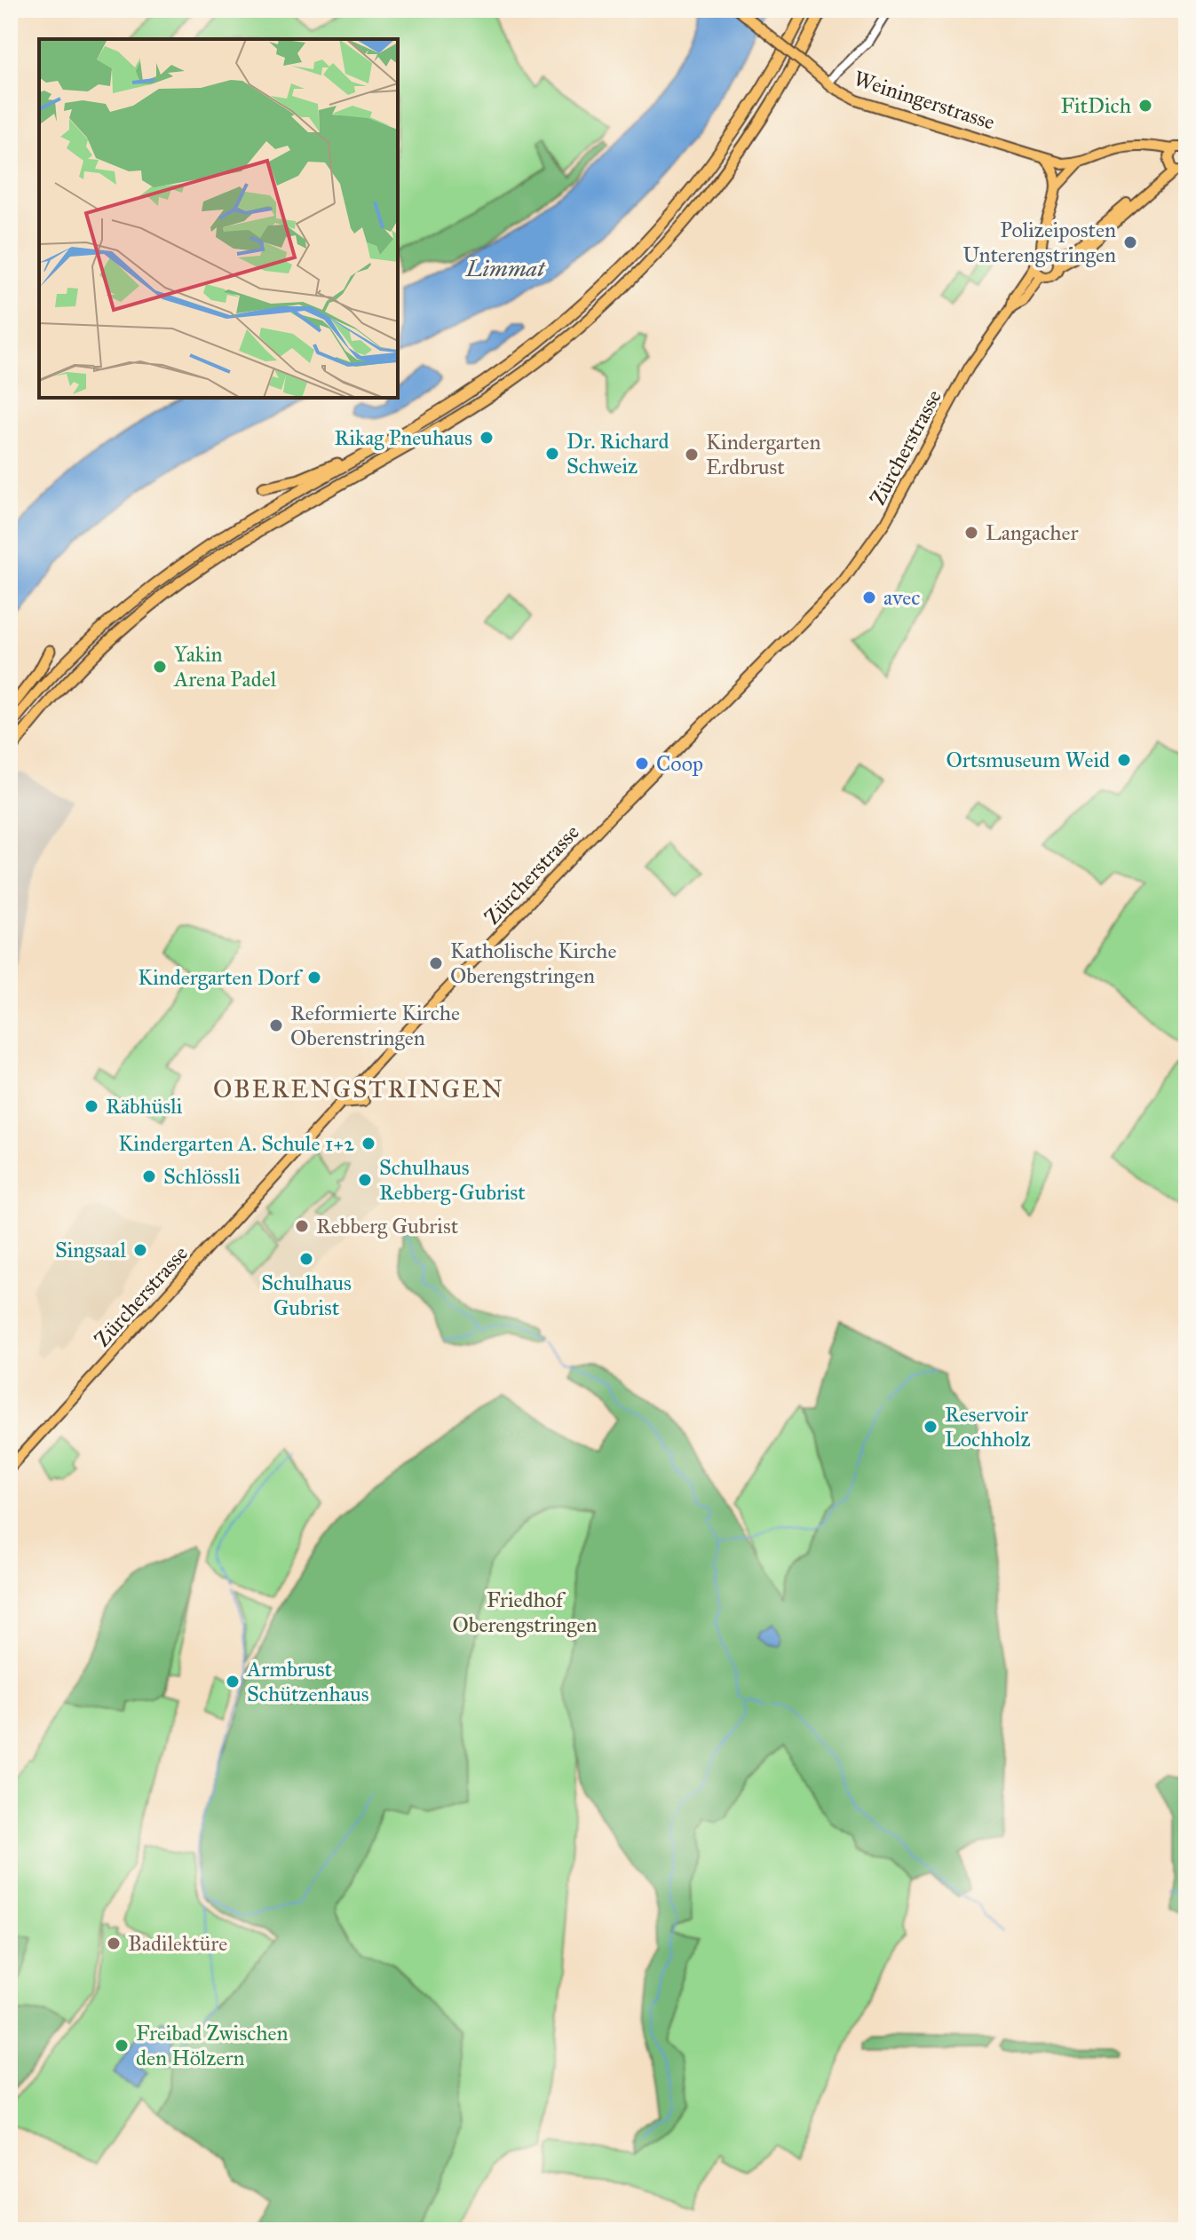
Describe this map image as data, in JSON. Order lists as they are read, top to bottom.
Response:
{
  "streets": {
    "main road": ["Weiningerstrasse", "Zürcherstrasse"]
  },
  "crossings": [
    ["Weiningerstrasse", "Zürcherstrasse"]
  ],
  "districts": ["OBERENGSTRINGEN"],
  "water": ["Limmat"],
  "parks": ["Friedhof Oberengstringen"],
  "places": [
    "FitDich",
    "Polizeiposten Unterengstringen",
    "Rikag Pneuhaus",
    "Dr. Richard Schweiz",
    "Kindergarten Erdbrust",
    "Langacher",
    "avec",
    "Yakin Arena Padel",
    "Ortsmuseum Weid",
    "Coop",
    "Katholische Kirche Oberengstringen",
    "Kindergarten Dorf",
    "Reformierte Kirche Oberenstringen",
    "Räbhüsli",
    "Kindergarten A. Schule 1+2",
    "Schlössli",
    "Schulhaus Rebberg-Gubrist",
    "Rebberg Gubrist",
    "Singsaal",
    "Schulhaus Gubrist",
    "Reservoir Lochholz",
    "Armbrust Schützenhaus",
    "Badilektüre",
    "Freibad Zwischen den Hölzern"
  ]
}
